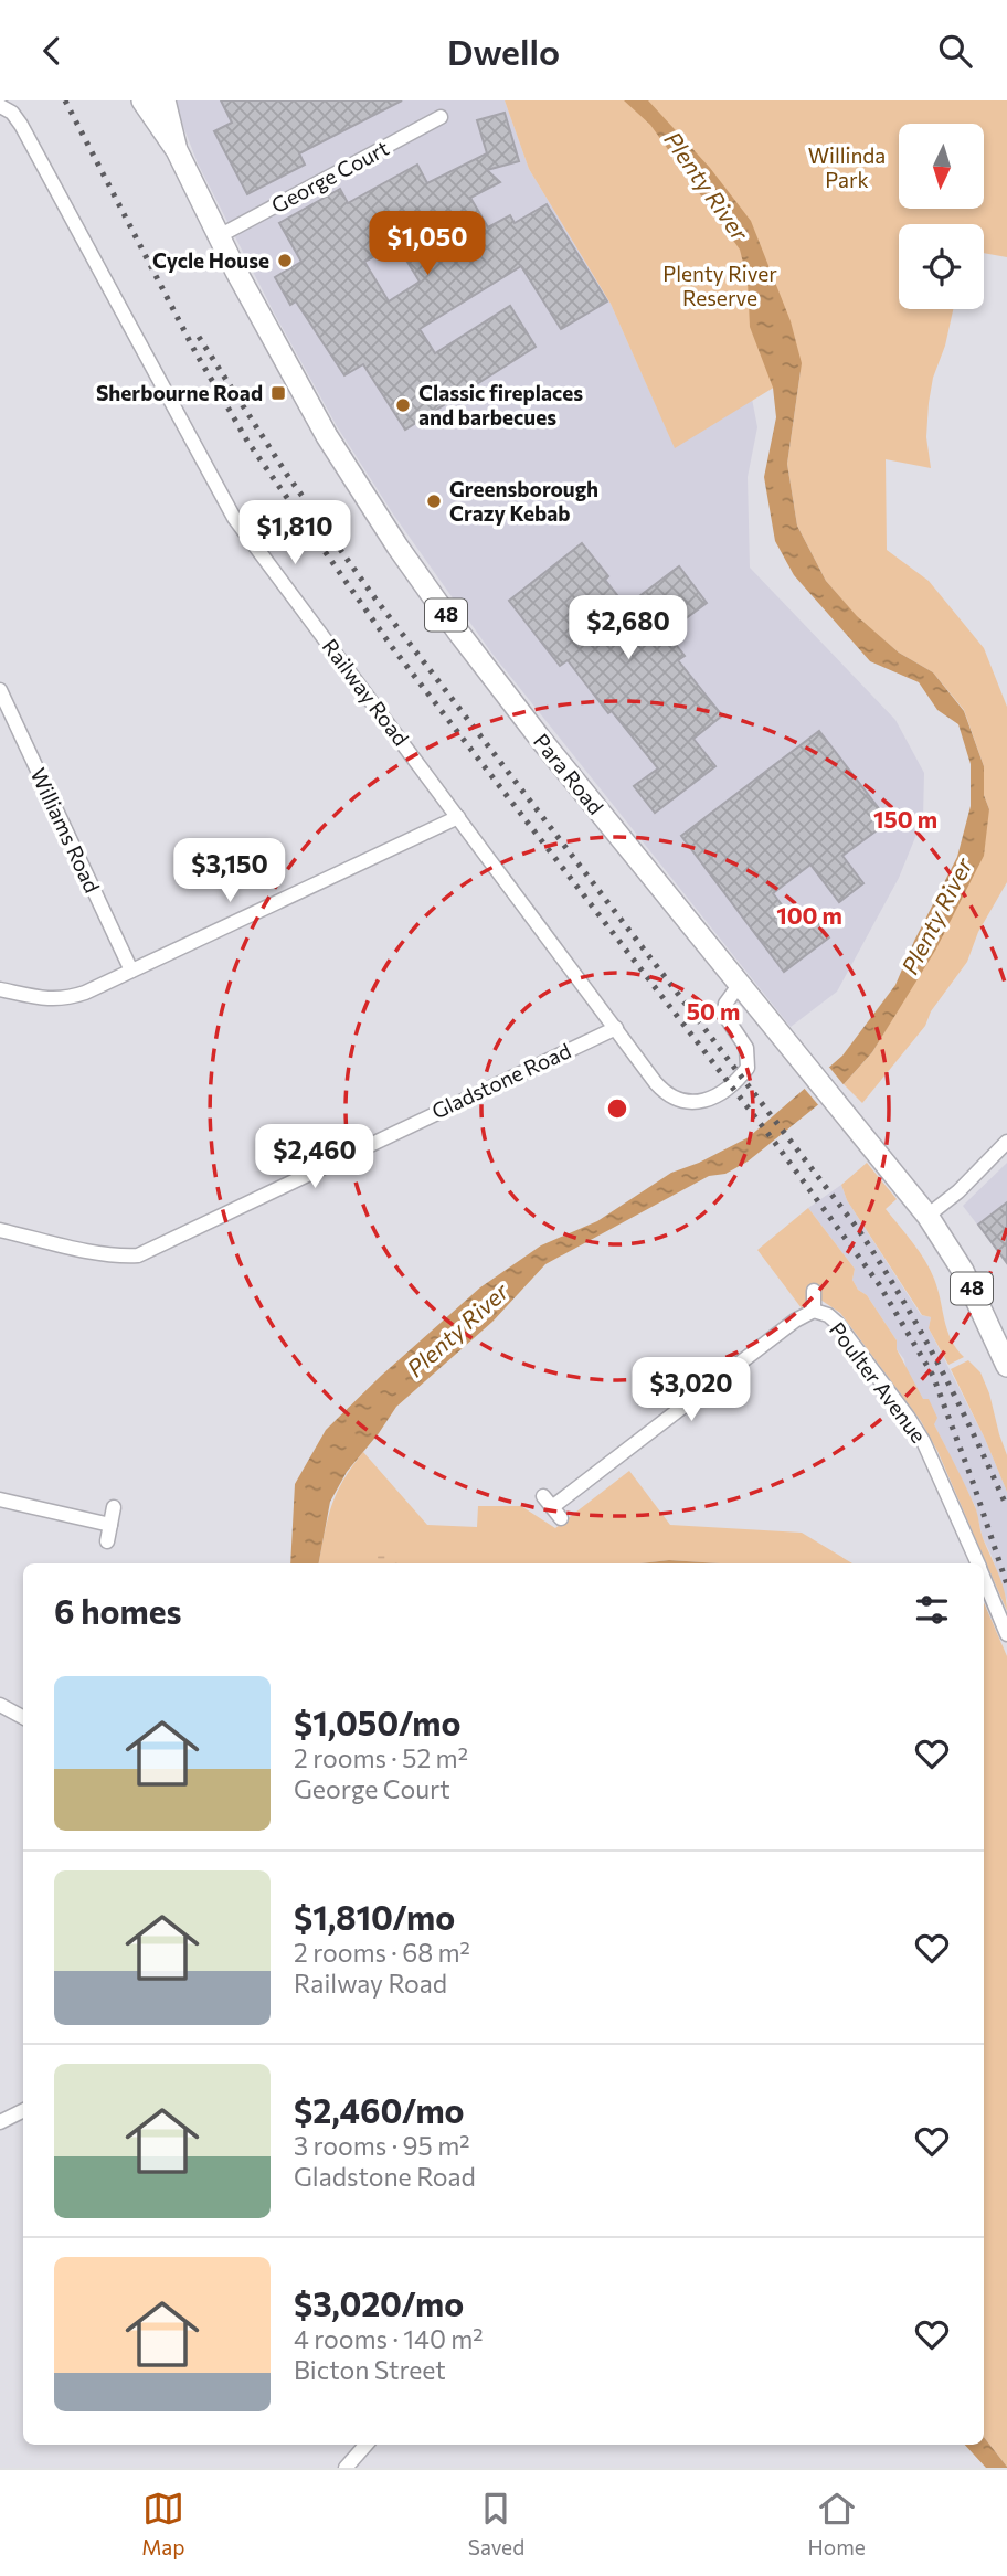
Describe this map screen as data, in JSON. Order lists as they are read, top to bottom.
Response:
{
  "streets": {
    "main road": ["48", "Para Road"],
    "street": [
      "George Court",
      "Railway Road",
      "Williams Road",
      "Gladstone Road",
      "Poulter Avenue"
    ]
  },
  "crossings": [
    ["George Court", "Para Road"],
    ["Railway Road", "Para Road"],
    ["Railway Road", "Gladstone Road"]
  ],
  "water": ["Plenty River"],
  "parks": ["Willinda Park", "Plenty River Reserve"],
  "places": {
    "other": ["Cycle House", "Classic fireplaces and barbecues", "Greensborough Crazy Kebab"],
    "transit": ["Sherbourne Road"]
  },
  "north": "bottom",
  "page": {
    "header": "Dwello",
    "price": [
      "$1,050",
      "$1,810",
      "$2,680",
      "$3,150",
      "$2,460",
      "$3,020"
    ],
    "heading": "6 homes",
    "list": [
      {
        "name": "$1,050/mo",
        "note": "2 rooms · 52 m² · George Court"
      },
      {
        "name": "$1,810/mo",
        "note": "2 rooms · 68 m² · Railway Road"
      },
      {
        "name": "$2,460/mo",
        "note": "3 rooms · 95 m² · Gladstone Road"
      },
      {
        "name": "$3,020/mo",
        "note": "4 rooms · 140 m² · Bicton Street"
      }
    ],
    "tabs": ["Map", "Saved", "Home"]
  },
  "rings": ["150 m", "100 m", "50 m"]
}
